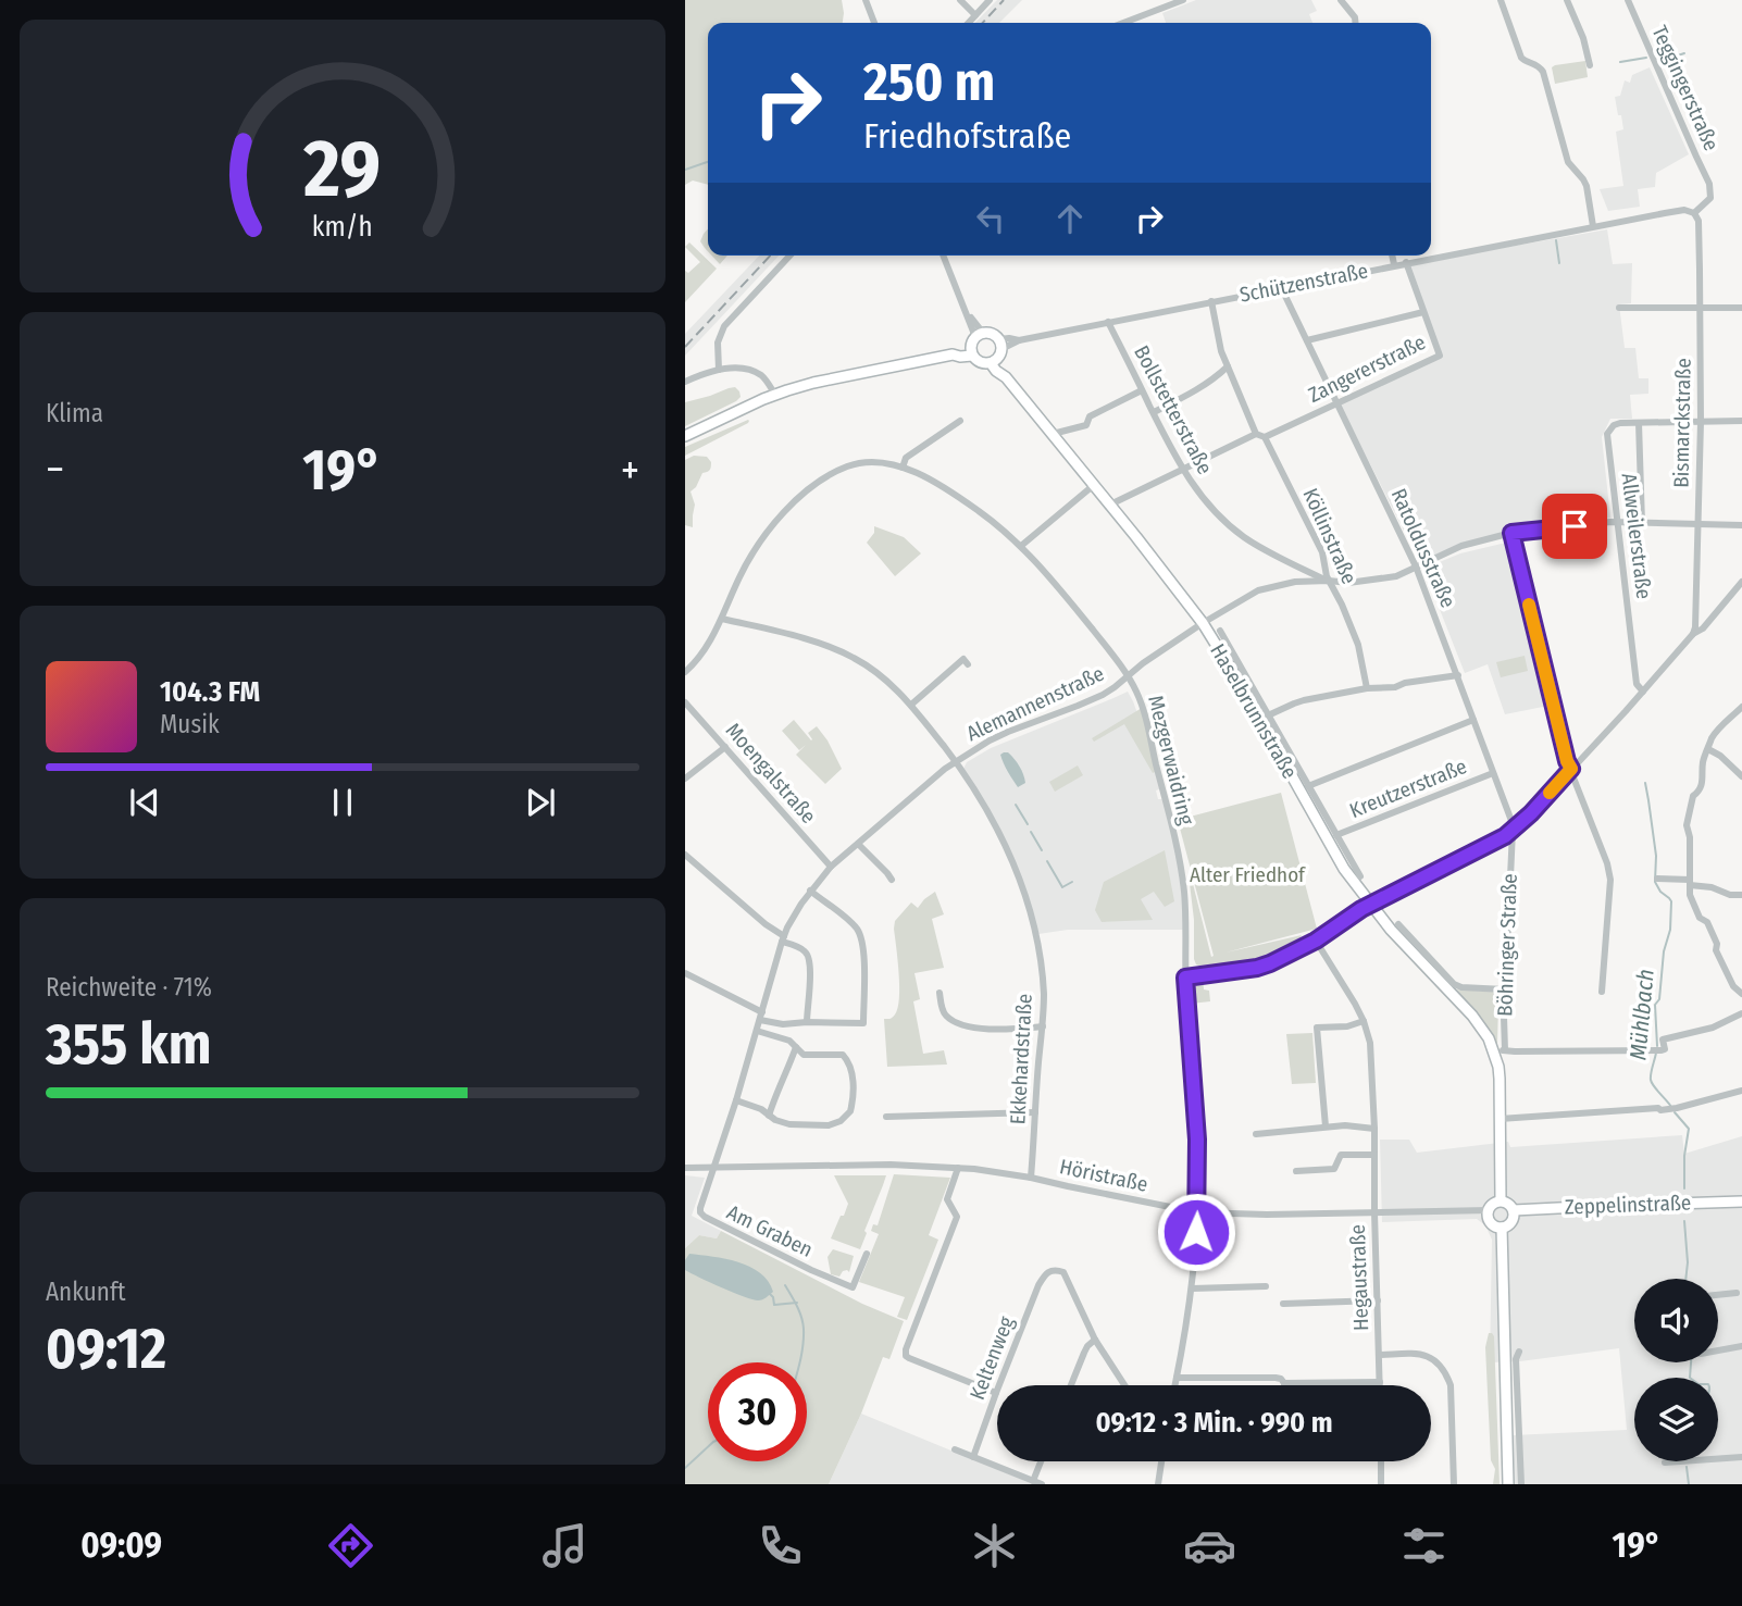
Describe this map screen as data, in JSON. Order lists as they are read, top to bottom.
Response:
{
  "streets": {
    "main road": ["Haselbrunnstraße", "Zeppelinstraße"],
    "street": [
      "Teggingerstraße",
      "Schützenstraße",
      "Zangererstraße",
      "Bollstetterstraße",
      "Bismarckstraße",
      "Köllinstraße",
      "Allweilerstraße",
      "Ratoldusstraße",
      "Alemannenstraße",
      "Mezgerwaidring",
      "Moengalstraße",
      "Kreutzerstraße",
      "Böhringer Straße",
      "Ekkehardstraße",
      "Höristraße",
      "Am Graben",
      "Hegaustraße",
      "Keltenweg"
    ]
  },
  "crossings": [
    ["Teggingerstraße", "Schützenstraße"],
    ["Teggingerstraße", "Bismarckstraße"],
    ["Schützenstraße", "Zangererstraße"],
    ["Schützenstraße", "Bollstetterstraße"],
    ["Schützenstraße", "Bismarckstraße"],
    ["Schützenstraße", "Ratoldusstraße"],
    ["Schützenstraße", "Haselbrunnstraße"],
    ["Zangererstraße", "Köllinstraße"],
    ["Zangererstraße", "Ratoldusstraße"],
    ["Bollstetterstraße", "Köllinstraße"],
    ["Bollstetterstraße", "Alemannenstraße"],
    ["Bismarckstraße", "Alemannenstraße"],
    ["Köllinstraße", "Alemannenstraße"],
    ["Allweilerstraße", "Alemannenstraße"],
    ["Ratoldusstraße", "Alemannenstraße"],
    ["Ratoldusstraße", "Kreutzerstraße"],
    ["Ratoldusstraße", "Böhringer Straße"],
    ["Alemannenstraße", "Haselbrunnstraße"],
    ["Alemannenstraße", "Mezgerwaidring"],
    ["Alemannenstraße", "Ekkehardstraße"],
    ["Alemannenstraße", "Am Graben"],
    ["Haselbrunnstraße", "Kreutzerstraße"],
    ["Mezgerwaidring", "Ekkehardstraße"],
    ["Mezgerwaidring", "Höristraße"],
    ["Moengalstraße", "Am Graben"],
    ["Ekkehardstraße", "Höristraße"],
    ["Ekkehardstraße", "Am Graben"],
    ["Höristraße", "Zeppelinstraße"],
    ["Höristraße", "Am Graben"],
    ["Höristraße", "Hegaustraße"]
  ],
  "water": ["Mühlbach"],
  "parks": ["Alter Friedhof"],
  "page": {
    "turn": ["250 m", "Friedhofstraße"],
    "tile": [
      "Klima",
      ["Reichweite · 71%", "355 km"],
      ["Ankunft", "09:12"]
    ],
    "heat": ["−", "19°", "+"],
    "song": ["104.3 FM", "Musik"],
    "limit": "30",
    "trip": "09:12 · 3 Min. · 990 m",
    "tabs": ["09:09", "19°"],
    "gauge": ["29", "km/h"]
  }
}
